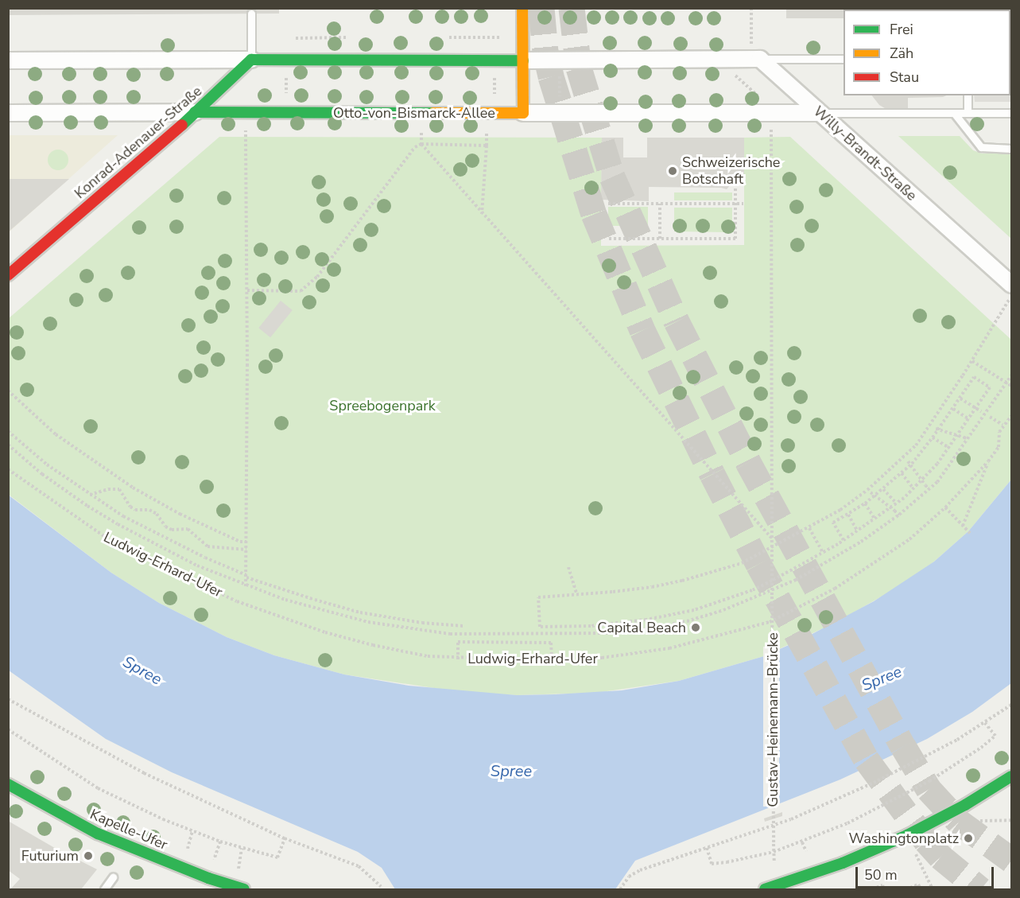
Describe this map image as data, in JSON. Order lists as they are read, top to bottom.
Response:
{
  "streets": {
    "street": [
      "Otto-von-Bismarck-Allee",
      "Konrad-Adenauer-Straße",
      "Willy-Brandt-Straße",
      "Kapelle-Ufer"
    ],
    "path": ["Ludwig-Erhard-Ufer", "Gustav-Heinemann-Brücke"]
  },
  "crossings": [
    ["Otto-von-Bismarck-Allee", "Konrad-Adenauer-Straße"],
    ["Otto-von-Bismarck-Allee", "Willy-Brandt-Straße"]
  ],
  "water": ["Spree"],
  "parks": ["Spreebogenpark"],
  "places": [
    "Schweizerische Botschaft",
    "Capital Beach",
    "Washingtonplatz",
    "Futurium"
  ],
  "legend": ["Frei", "Zäh", "Stau"],
  "scale_bar": "50 m"
}
